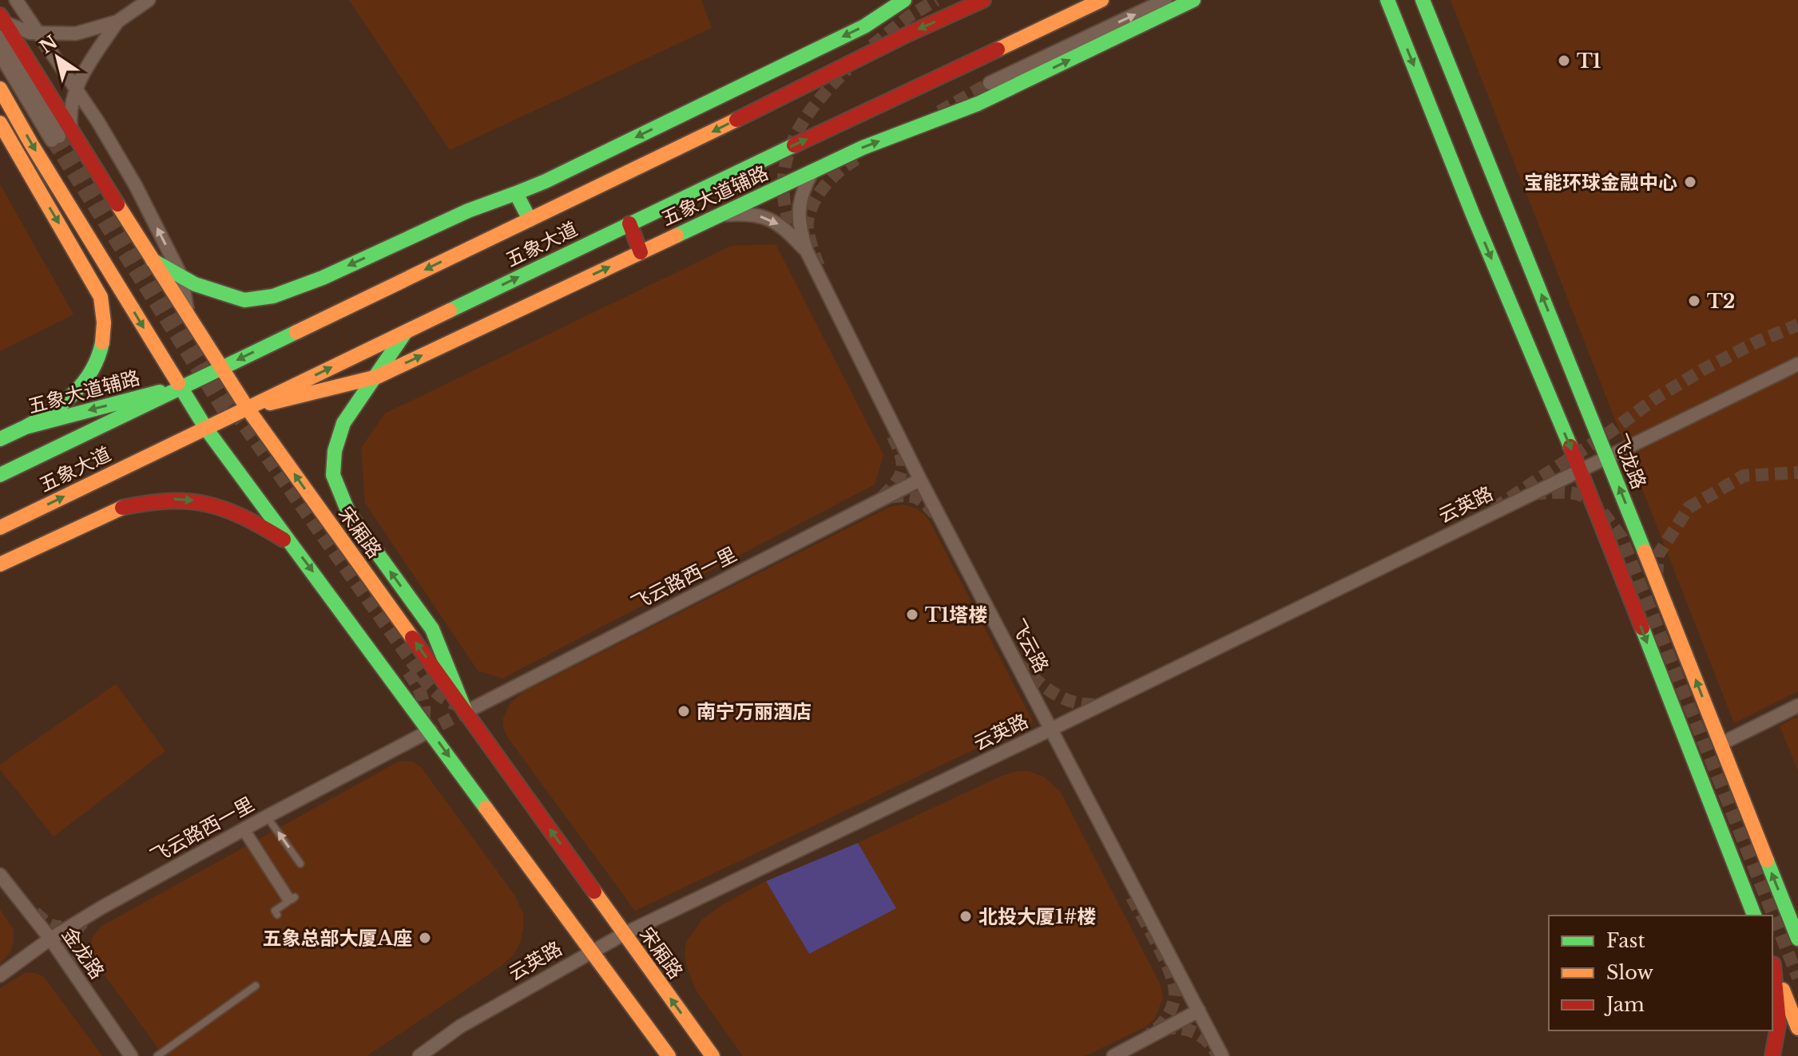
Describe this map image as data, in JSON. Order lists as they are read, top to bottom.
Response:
{
  "streets": {
    "main road": [
      "五象大道辅路",
      "五象大道",
      "飞龙路",
      "宋厢路"
    ],
    "street": [
      "云英路",
      "飞云路西一里",
      "飞云路",
      "金龙路"
    ]
  },
  "crossings": [
    ["五象大道辅路", "五象大道"],
    ["五象大道辅路", "宋厢路"],
    ["五象大道辅路", "飞云路"],
    ["五象大道", "宋厢路"],
    ["飞龙路", "云英路"],
    ["云英路", "宋厢路"],
    ["云英路", "飞云路"],
    ["宋厢路", "飞云路西一里"],
    ["飞云路西一里", "飞云路"],
    ["飞云路西一里", "金龙路"]
  ],
  "places": [
    "T1",
    "宝能环球金融中心",
    "T2",
    "T1塔楼",
    "南宁万丽酒店",
    "北投大厦1#楼",
    "五象总部大厦A座"
  ],
  "legend": ["Fast", "Slow", "Jam"],
  "north": "top left"
}
